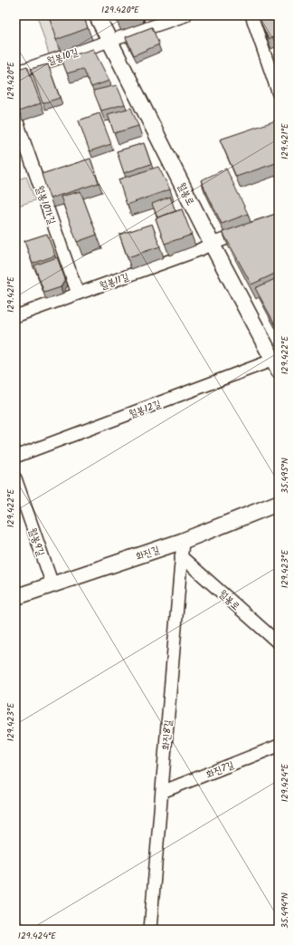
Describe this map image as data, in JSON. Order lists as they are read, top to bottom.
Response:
{
  "streets": {
    "street": [
      "월봉10길",
      "월봉로",
      "월봉10가길",
      "월봉11길",
      "월봉12길",
      "월봉9길",
      "화진길",
      "화진8길",
      "화진7길"
    ]
  },
  "crossings": [
    ["월봉10길", "월봉로"],
    ["월봉로", "월봉11길"],
    ["월봉로", "월봉12길"],
    ["월봉로", "화진8길"],
    ["월봉10가길", "월봉11길"],
    ["월봉9길", "화진길"],
    ["화진길", "화진8길"],
    ["화진8길", "화진7길"]
  ],
  "coordinates": [
    "129.420°E",
    "129.421°E",
    "129.422°E",
    "35.495°N",
    "129.423°E",
    "129.424°E",
    "35.494°N"
  ]
}
